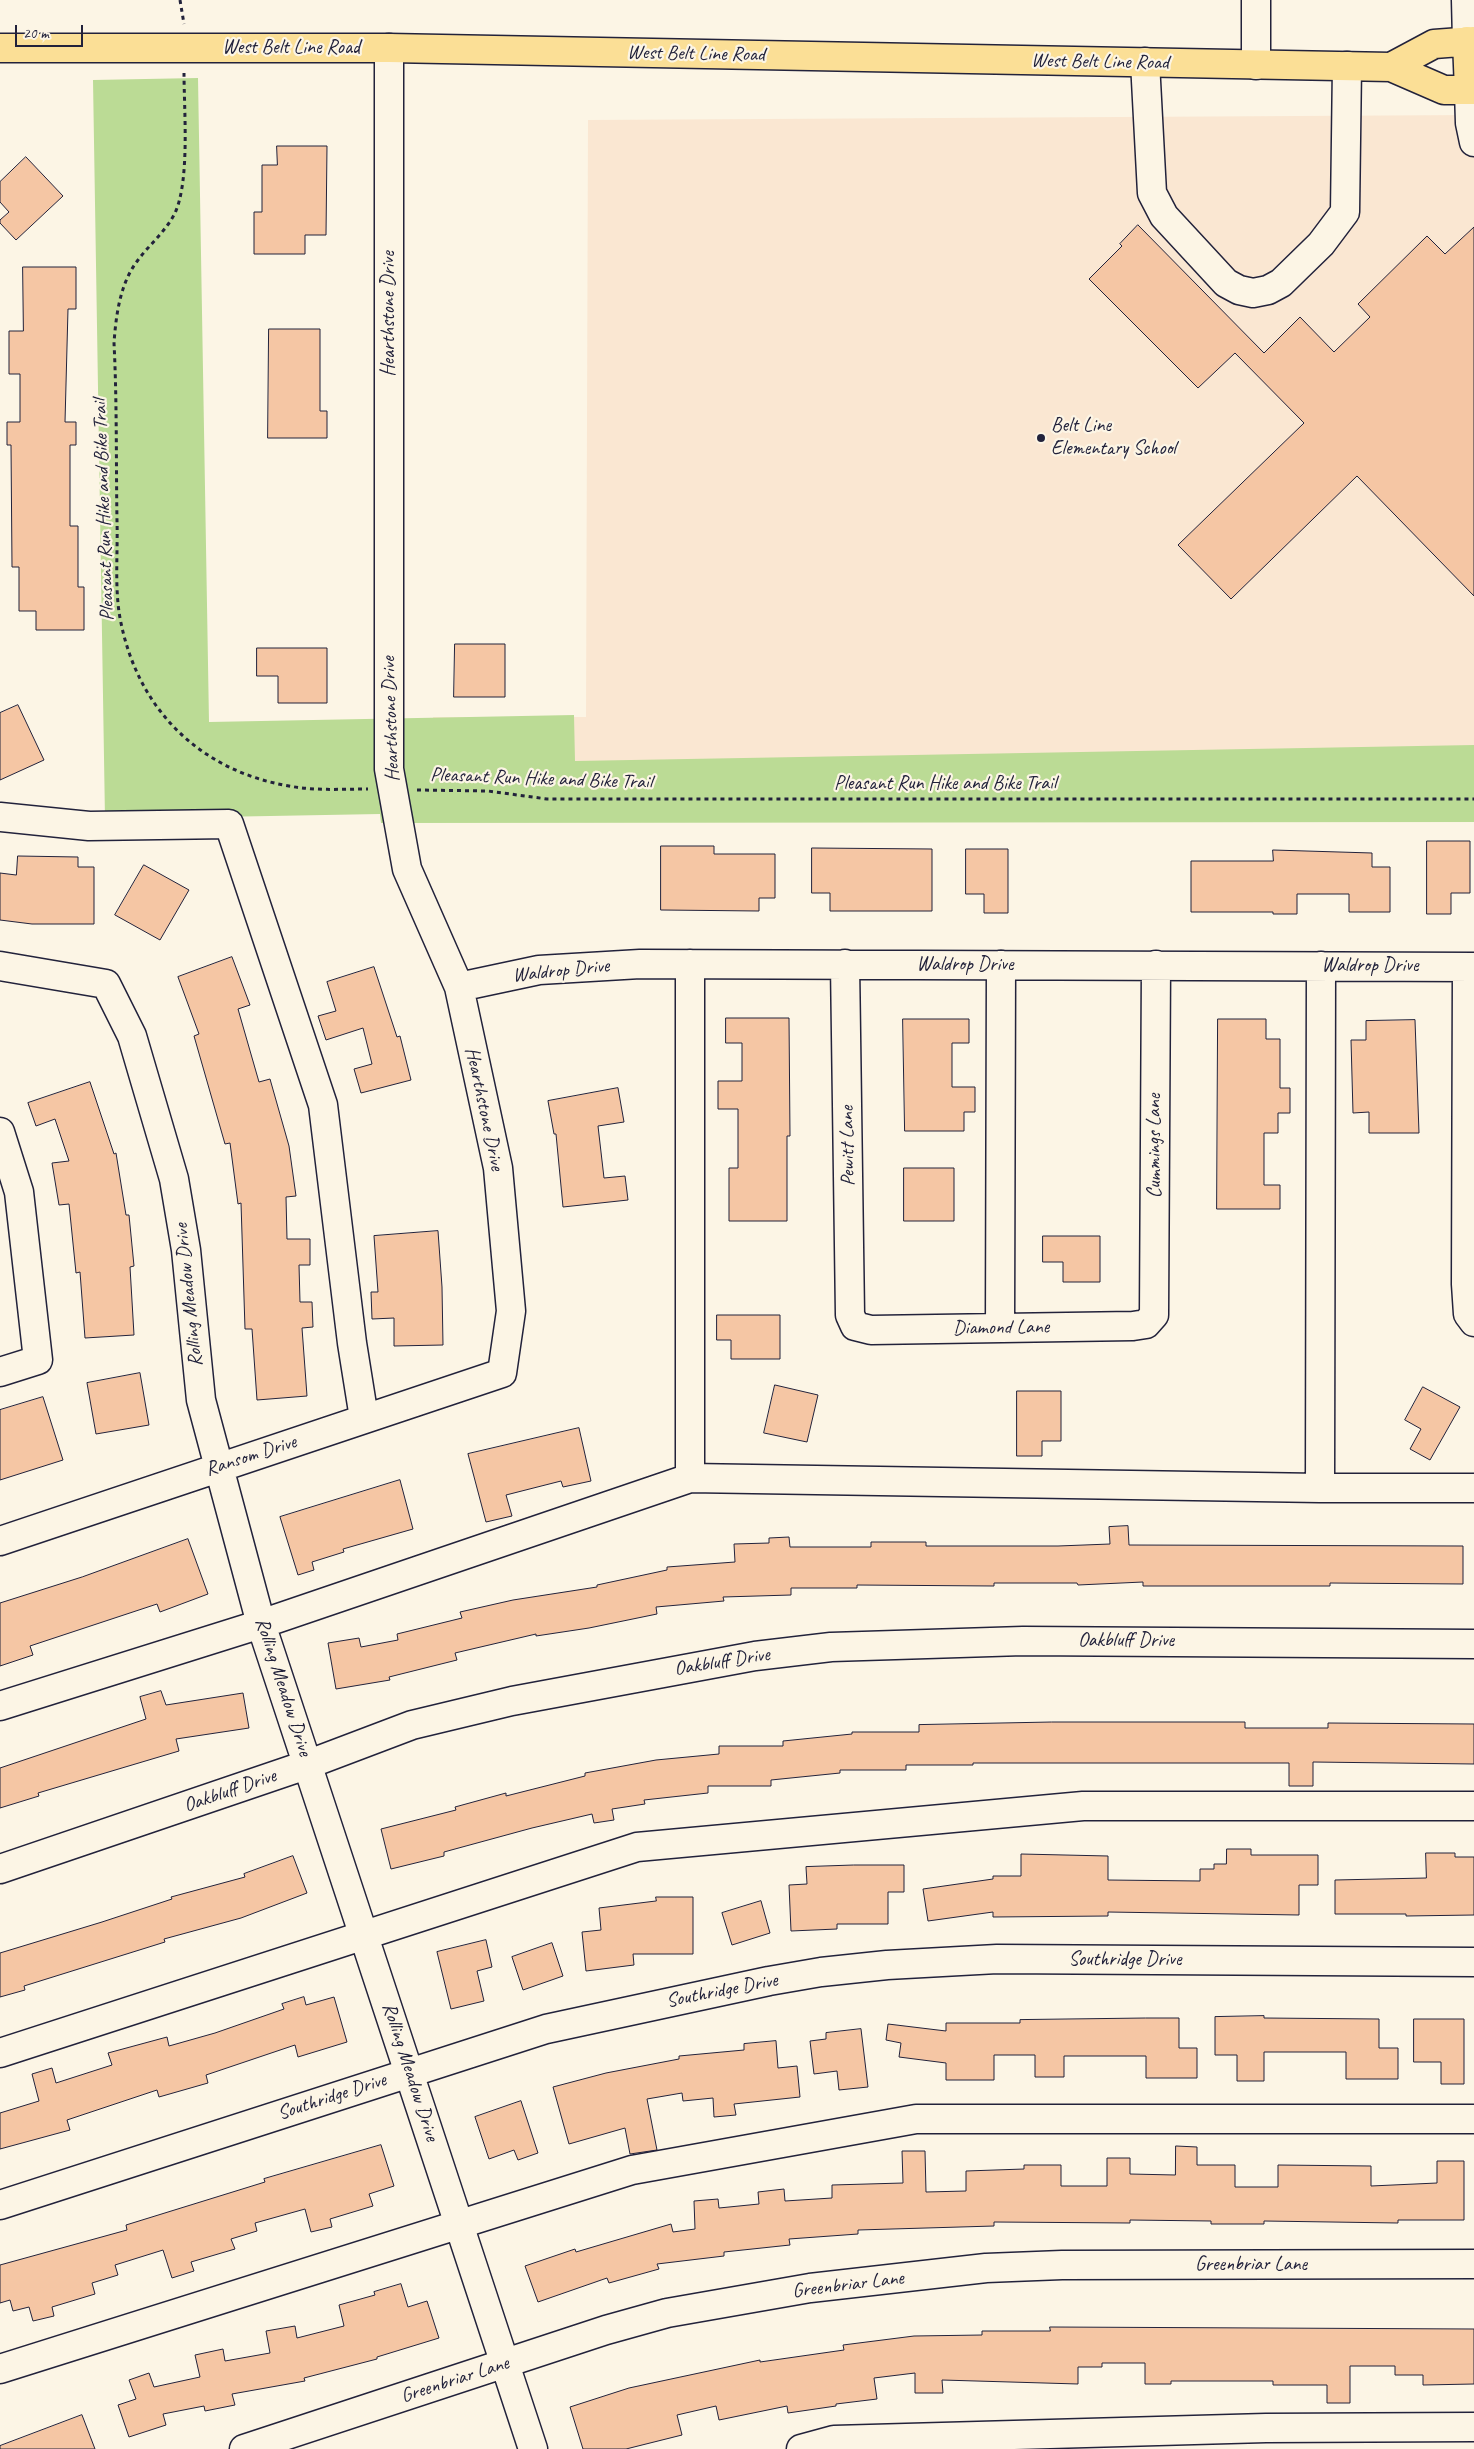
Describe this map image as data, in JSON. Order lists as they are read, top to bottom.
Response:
{
  "streets": {
    "main road": ["West Belt Line Road"],
    "street": [
      "Hearthstone Drive",
      "Waldrop Drive",
      "Pewitt Lane",
      "Cummings Lane",
      "Rolling Meadow Drive",
      "Diamond Lane",
      "Ransom Drive",
      "Oakbluff Drive",
      "Southridge Drive",
      "Greenbriar Lane"
    ],
    "path": ["Pleasant Run Hike and Bike Trail"]
  },
  "crossings": [
    ["West Belt Line Road", "Hearthstone Drive"],
    ["West Belt Line Road", "Pleasant Run Hike and Bike Trail"],
    ["Hearthstone Drive", "Pleasant Run Hike and Bike Trail"],
    ["Hearthstone Drive", "Waldrop Drive"],
    ["Hearthstone Drive", "Ransom Drive"],
    ["Waldrop Drive", "Pewitt Lane"],
    ["Waldrop Drive", "Cummings Lane"],
    ["Pewitt Lane", "Diamond Lane"],
    ["Cummings Lane", "Diamond Lane"],
    ["Rolling Meadow Drive", "Ransom Drive"],
    ["Rolling Meadow Drive", "Oakbluff Drive"],
    ["Rolling Meadow Drive", "Southridge Drive"],
    ["Rolling Meadow Drive", "Greenbriar Lane"]
  ],
  "places": ["Belt Line Elementary School"],
  "scale_bar": "20 m"
}
